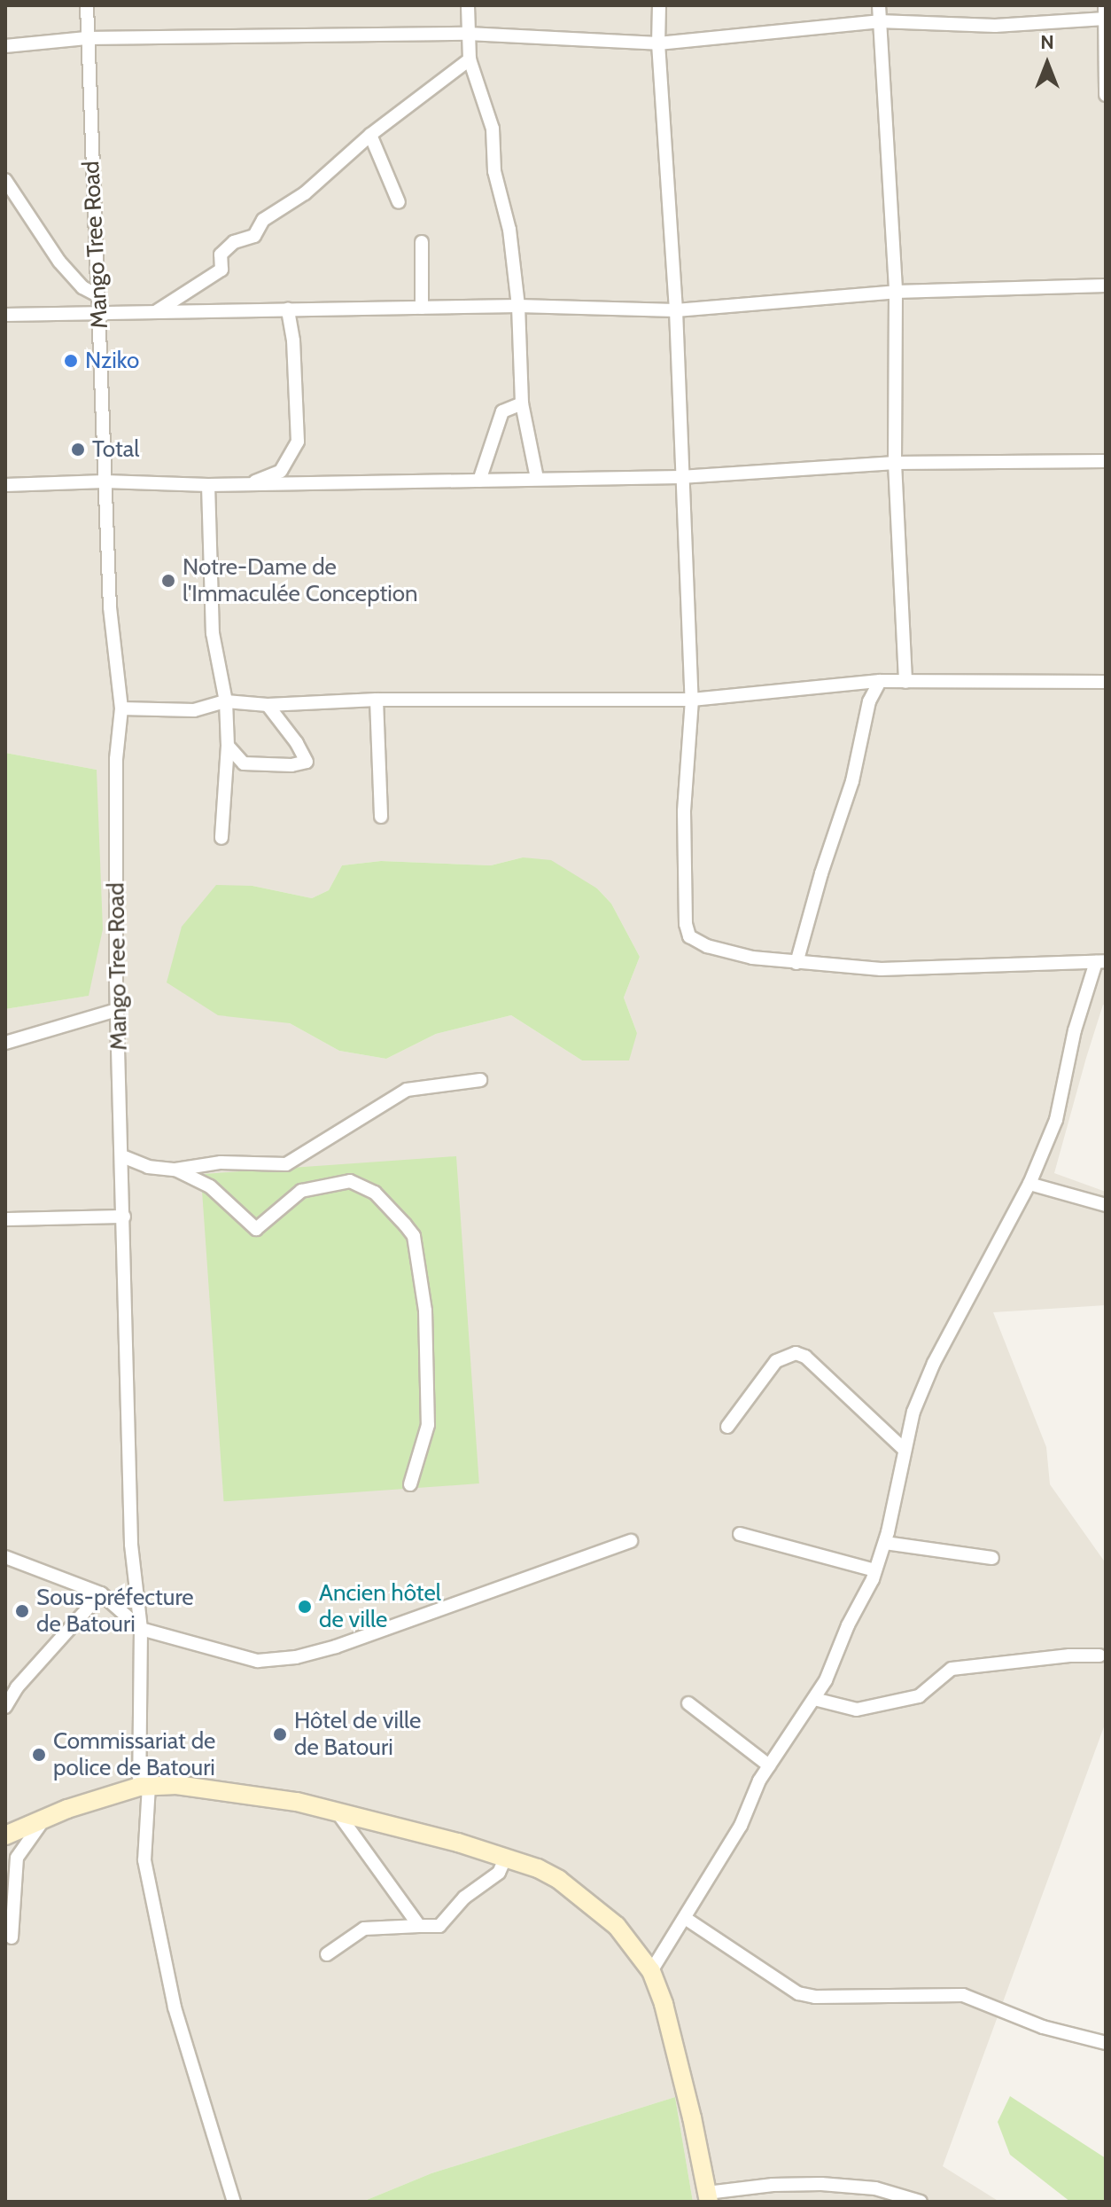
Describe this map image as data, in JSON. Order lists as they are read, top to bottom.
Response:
{
  "streets": {
    "street": ["Mango Tree Road"]
  },
  "places": [
    "Nziko",
    "Total",
    "Notre-Dame de l'Immaculée Conception",
    "Ancien hôtel de ville",
    "Sous-préfecture de Batouri",
    "Hôtel de ville de Batouri",
    "Commissariat de police de Batouri"
  ],
  "north": "top"
}
